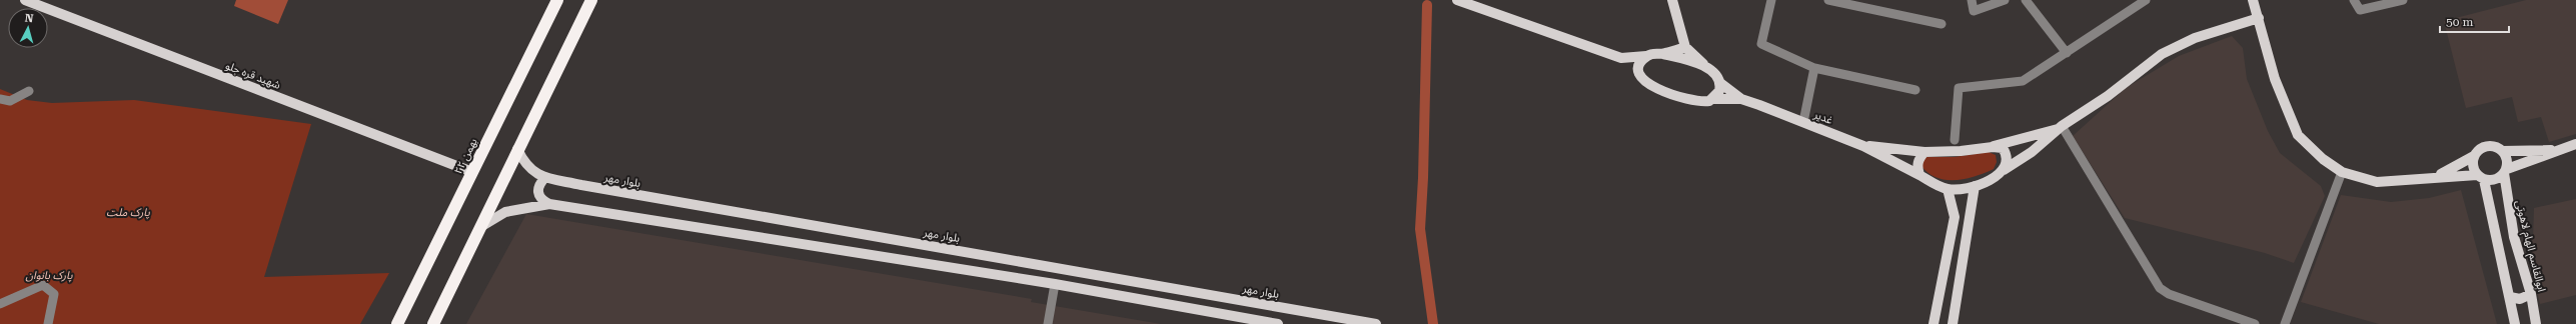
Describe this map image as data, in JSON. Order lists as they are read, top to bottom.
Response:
{
  "streets": {
    "highway": ["۲۲ بهمن"],
    "main road": [
      "شهید قره جلو",
      "غدیر",
      "بلوار مهر",
      "ابوالقاسم الهام لاهوتی"
    ]
  },
  "crossings": [
    ["شهید قره جلو", "۲۲ بهمن"]
  ],
  "parks": ["پارک ملت", "پارک بانوان"],
  "scale_bar": "50 m",
  "north": "top"
}
